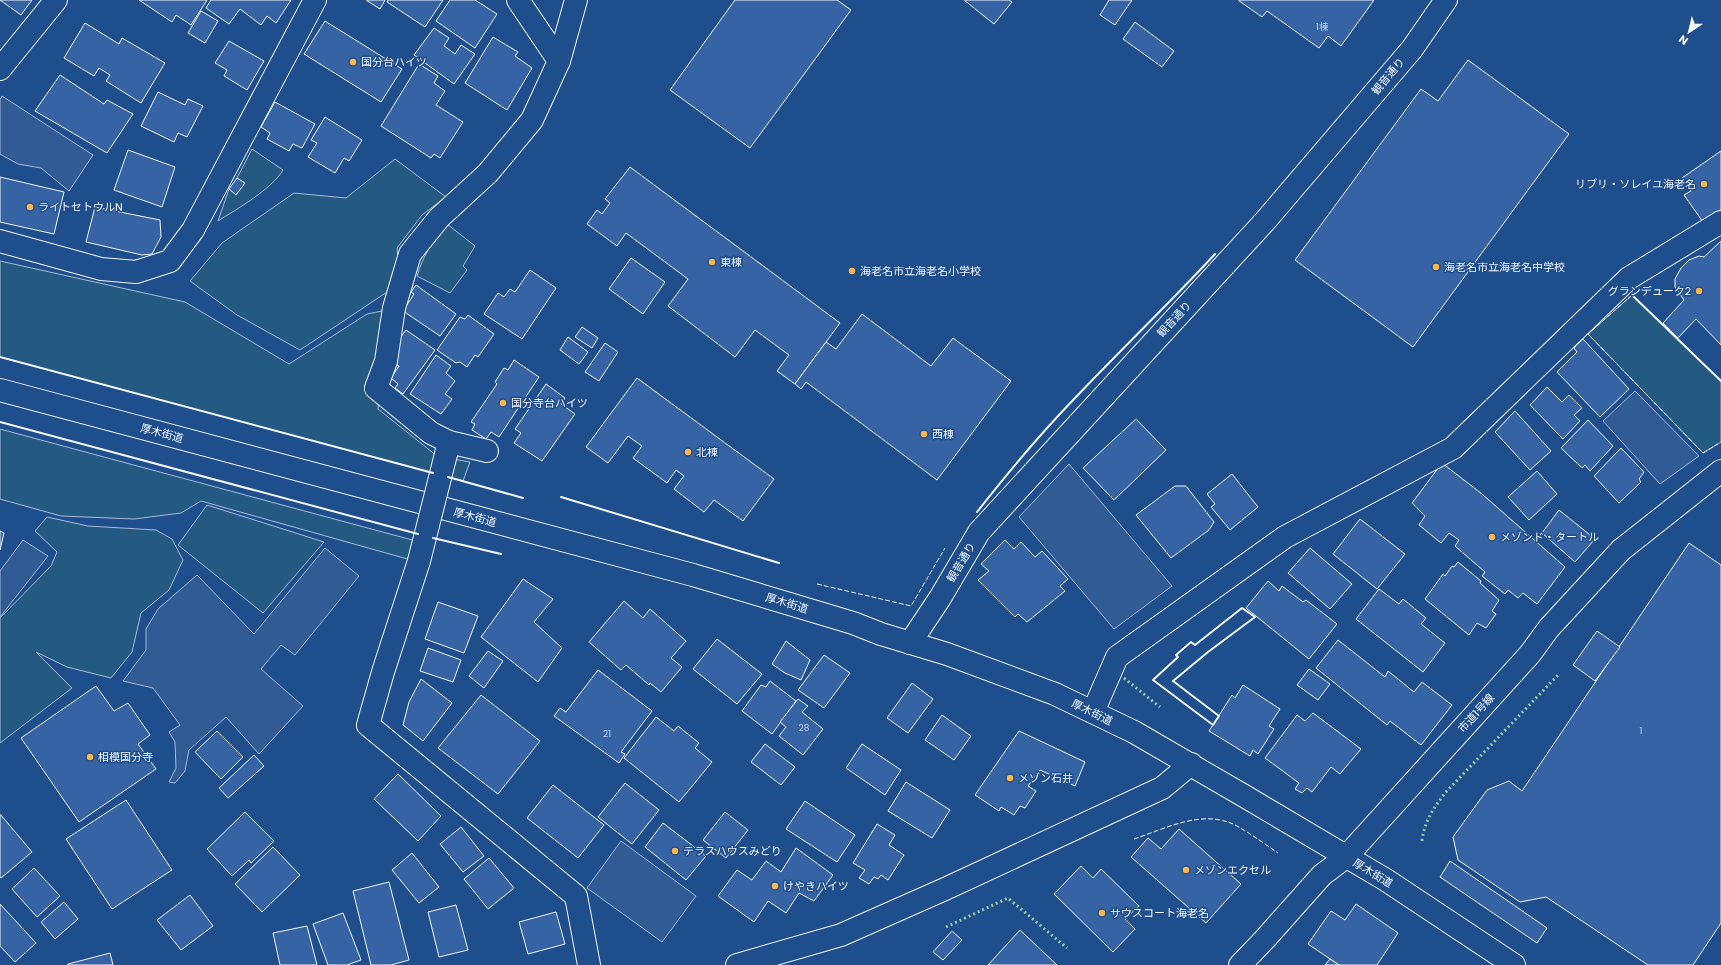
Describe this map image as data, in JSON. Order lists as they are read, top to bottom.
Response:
{
  "streets": {
    "street": ["観音通り", "厚木街道", "市道1号線"]
  },
  "crossings": [
    ["観音通り", "厚木街道"],
    ["厚木街道", "市道1号線"]
  ],
  "places": [
    "国分台ハイツ",
    "リブリ・ソレイユ海老名",
    "ライトセトウルN",
    "東棟",
    "海老名市立海老名中学校",
    "海老名市立海老名小学校",
    "グランデューク2",
    "国分寺台ハイツ",
    "西棟",
    "北棟",
    "メゾンド・タートル",
    "相模国分寺",
    "メゾン石井",
    "テラスハウスみどり",
    "メゾンエクセル",
    "けやきハイツ",
    "サウスコート海老名"
  ],
  "house_numbers": [
    "1棟",
    "28",
    "1",
    "21"
  ],
  "north": "bottom left"
}
